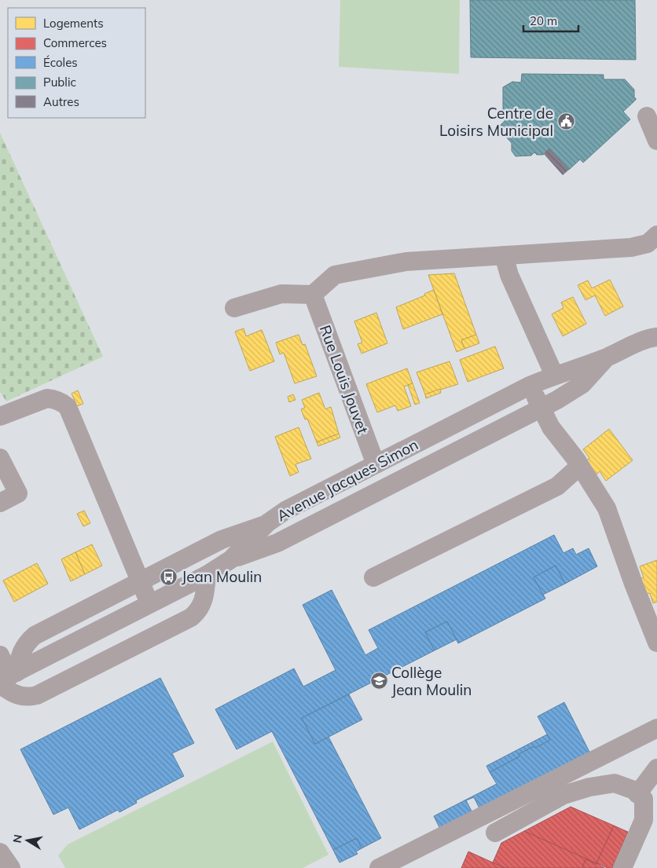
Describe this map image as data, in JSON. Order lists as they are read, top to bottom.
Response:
{
  "streets": {
    "street": ["Rue Louis Jouvet", "Avenue Jacques Simon"]
  },
  "crossings": [
    ["Rue Louis Jouvet", "Avenue Jacques Simon"]
  ],
  "places": {
    "public building": ["Centre de Loisirs Municipal"],
    "bus stop": ["Jean Moulin"],
    "school or university": ["Collège Jean Moulin"]
  },
  "legend": [
    "Logements",
    "Commerces",
    "Écoles",
    "Public",
    "Autres"
  ],
  "scale_bar": "20 m",
  "north": "left"
}
